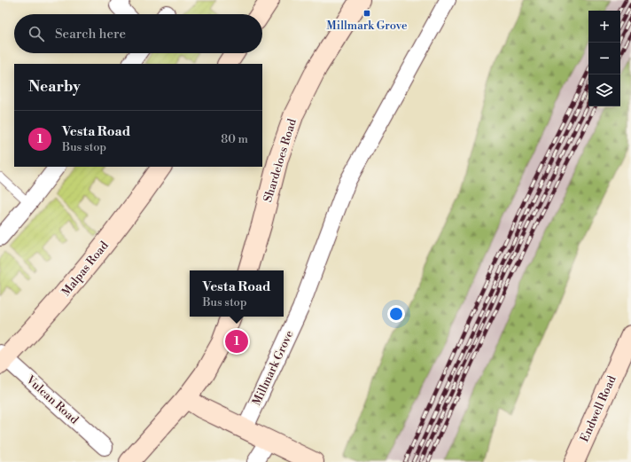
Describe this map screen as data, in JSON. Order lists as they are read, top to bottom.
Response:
{
  "streets": {
    "street": [
      "Shardeloes Road",
      "Malpas Road",
      "Millmark Grove",
      "Vulcan Road",
      "Endwell Road"
    ]
  },
  "crossings": [
    ["Malpas Road", "Vulcan Road"]
  ],
  "places": {
    "transit": ["Millmark Grove"]
  },
  "page": {
    "map_buttons": ["+", "−"],
    "search": "Search here",
    "heading": "Nearby",
    "list": [
      {
        "mark": "1",
        "name": "Vesta Road",
        "note": "Bus stop",
        "value": "80 m"
      }
    ],
    "popup": ["Vesta Road", "Bus stop"],
    "pins": "1"
  }
}
